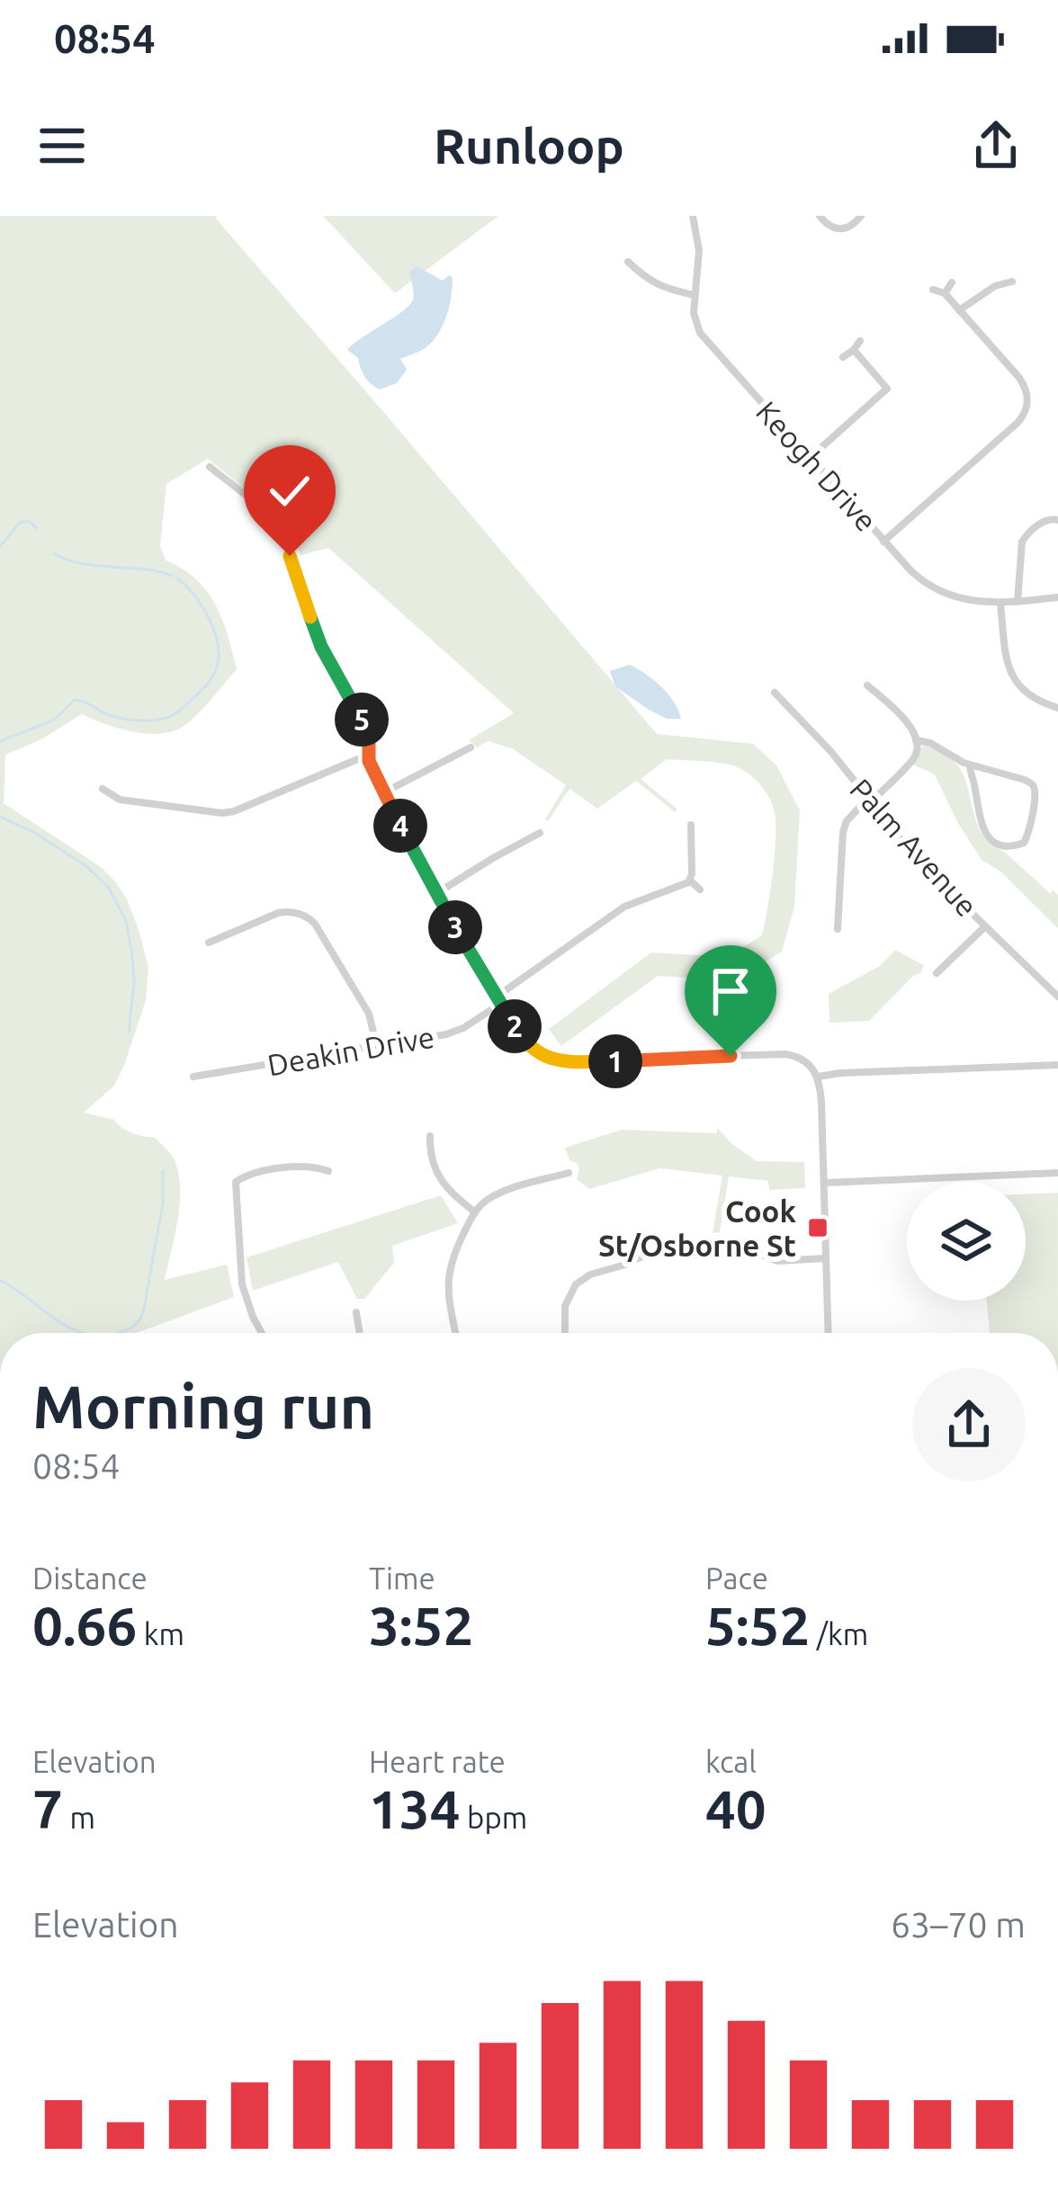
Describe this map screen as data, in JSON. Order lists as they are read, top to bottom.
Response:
{
  "streets": {
    "street": ["Keogh Drive", "Palm Avenue", "Deakin Drive"]
  },
  "places": {
    "transit": ["Cook St/Osborne St"]
  },
  "page": {
    "status": "08:54",
    "header": "Runloop",
    "pins": [
      "5",
      "4",
      "3",
      "2",
      "1"
    ],
    "heading": ["Morning run", "08:54"],
    "stats": [
      ["Distance", "0.66 km"],
      ["Time", "3:52"],
      ["Pace", "5:52 /km"],
      ["Elevation", "7 m"],
      ["Heart rate", "134 bpm"],
      ["kcal", "40"]
    ],
    "chart": ["Elevation", "63–70 m"]
  }
}
